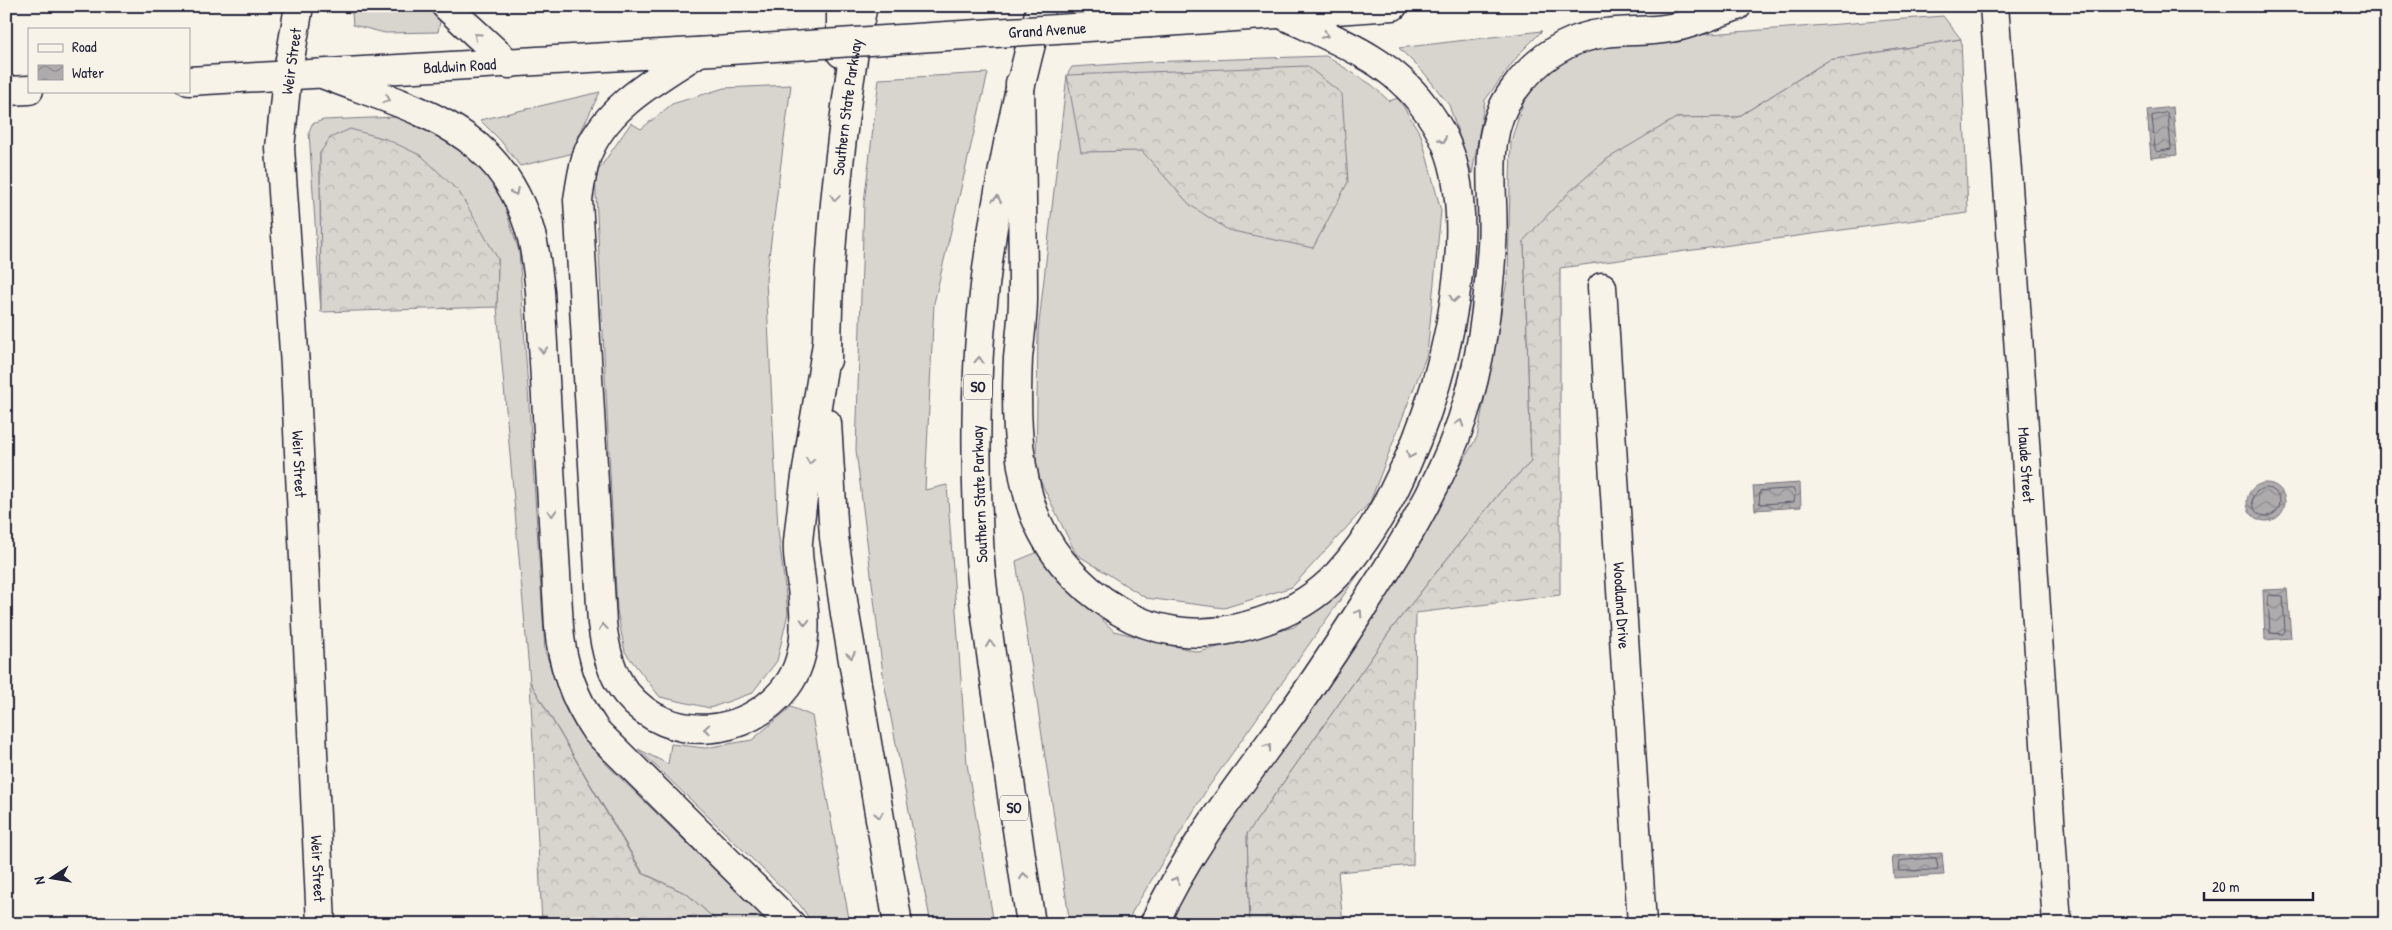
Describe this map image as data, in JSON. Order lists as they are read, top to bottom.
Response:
{
  "streets": {
    "main road": [
      "Grand Avenue",
      "Weir Street",
      "Baldwin Road",
      "Southern State Parkway",
      "SO",
      "Maude Street",
      "Woodland Drive"
    ]
  },
  "crossings": [
    ["Grand Avenue", "Baldwin Road"],
    ["Weir Street", "Baldwin Road"]
  ],
  "legend": ["Road", "Water"],
  "scale_bar": "20 m",
  "north": "left"
}
